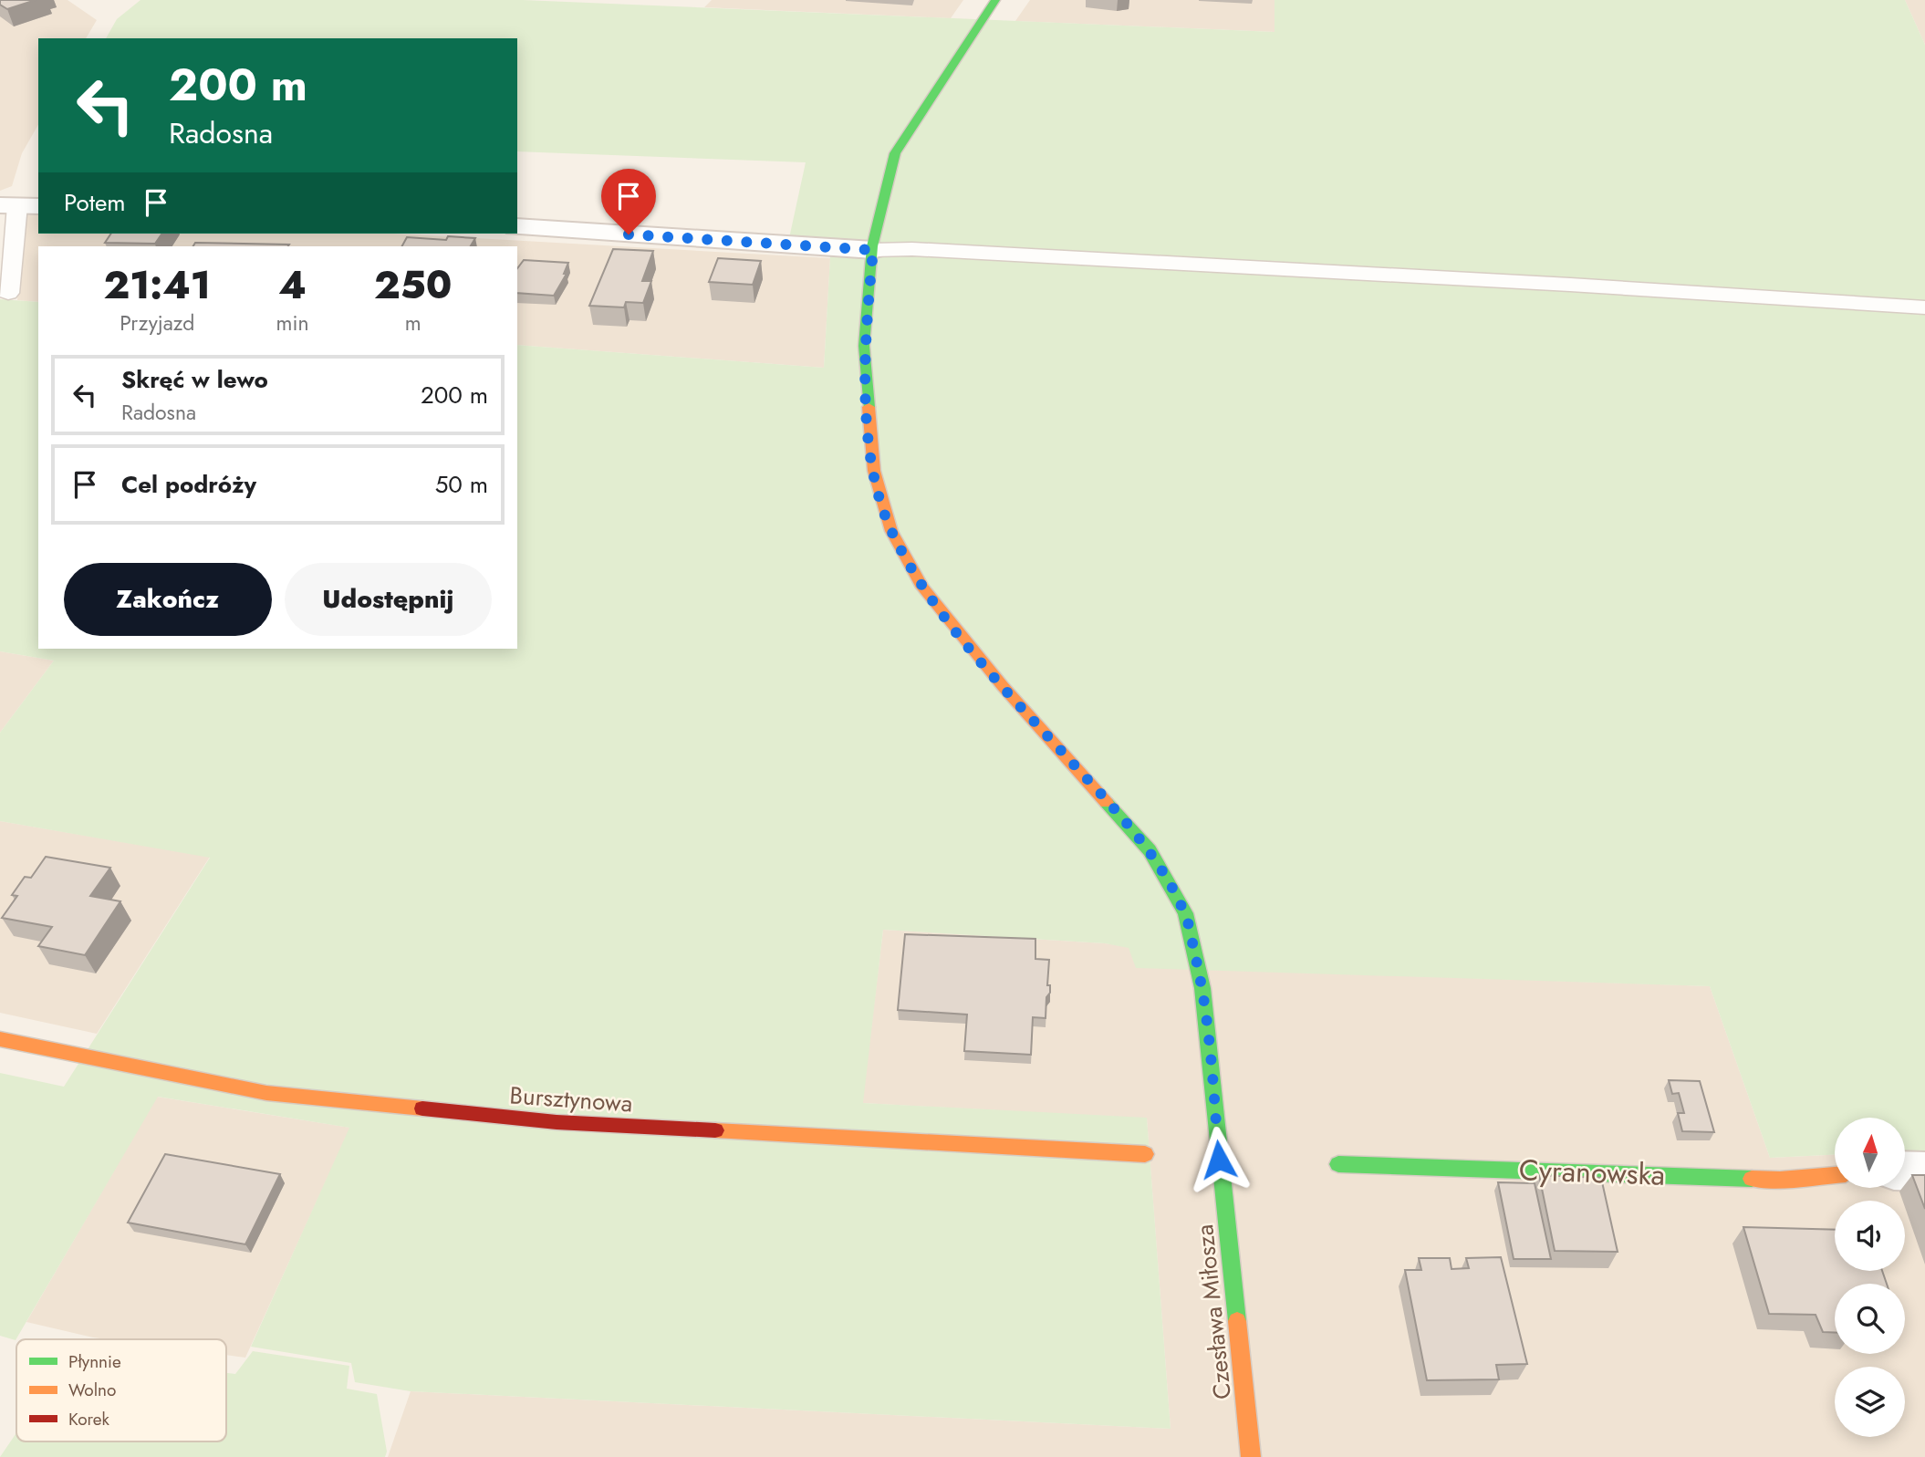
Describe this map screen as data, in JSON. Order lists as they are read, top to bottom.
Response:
{
  "streets": {
    "street": ["Bursztynowa", "Cyranowska", "Czesława Miłosza"]
  },
  "legend": ["Płynnie", "Wolno", "Korek"],
  "north": "top",
  "page": {
    "turn": ["200 m", "Radosna"],
    "then": "Potem",
    "eta": [
      "21:41",
      "Przyjazd",
      "4",
      "min",
      "250",
      "m"
    ],
    "list": [
      {
        "name": "Skręć w lewo",
        "note": "Radosna",
        "value": "200 m"
      },
      {
        "name": "Cel podróży",
        "value": "50 m"
      }
    ],
    "buttons": ["Zakończ", "Udostępnij"]
  }
}
